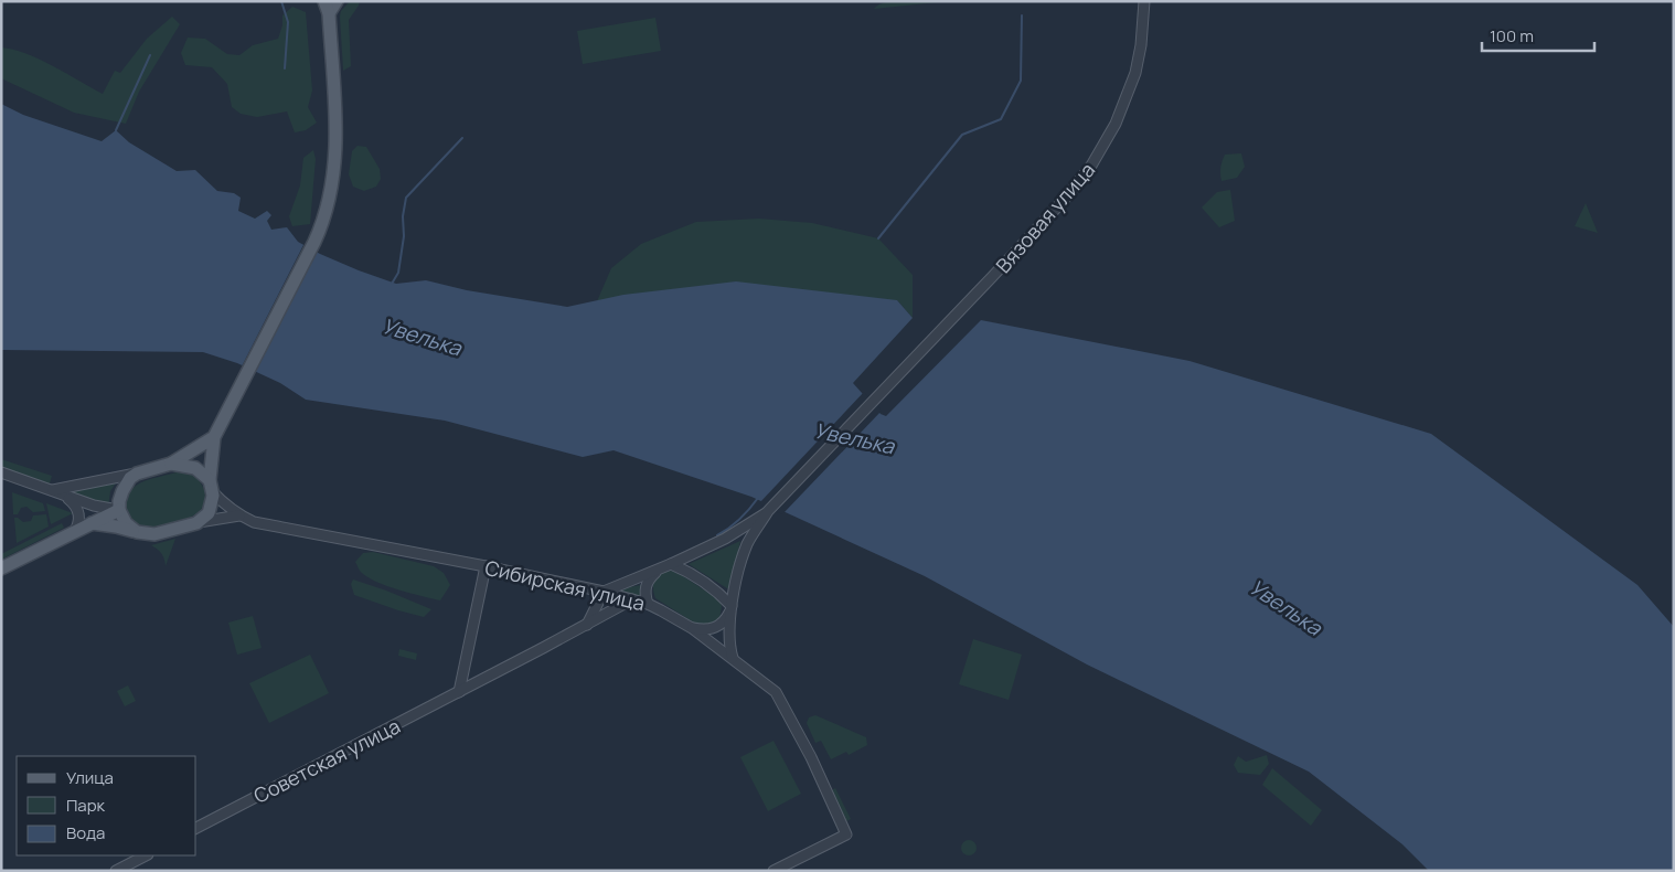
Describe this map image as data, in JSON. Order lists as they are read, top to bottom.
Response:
{
  "streets": {
    "street": ["Вязовая улица", "Сибирская улица", "Советская улица"]
  },
  "crossings": [
    ["Сибирская улица", "Советская улица"]
  ],
  "water": ["Увелька"],
  "legend": ["Улица", "Парк", "Вода"],
  "scale_bar": "100 m"
}
